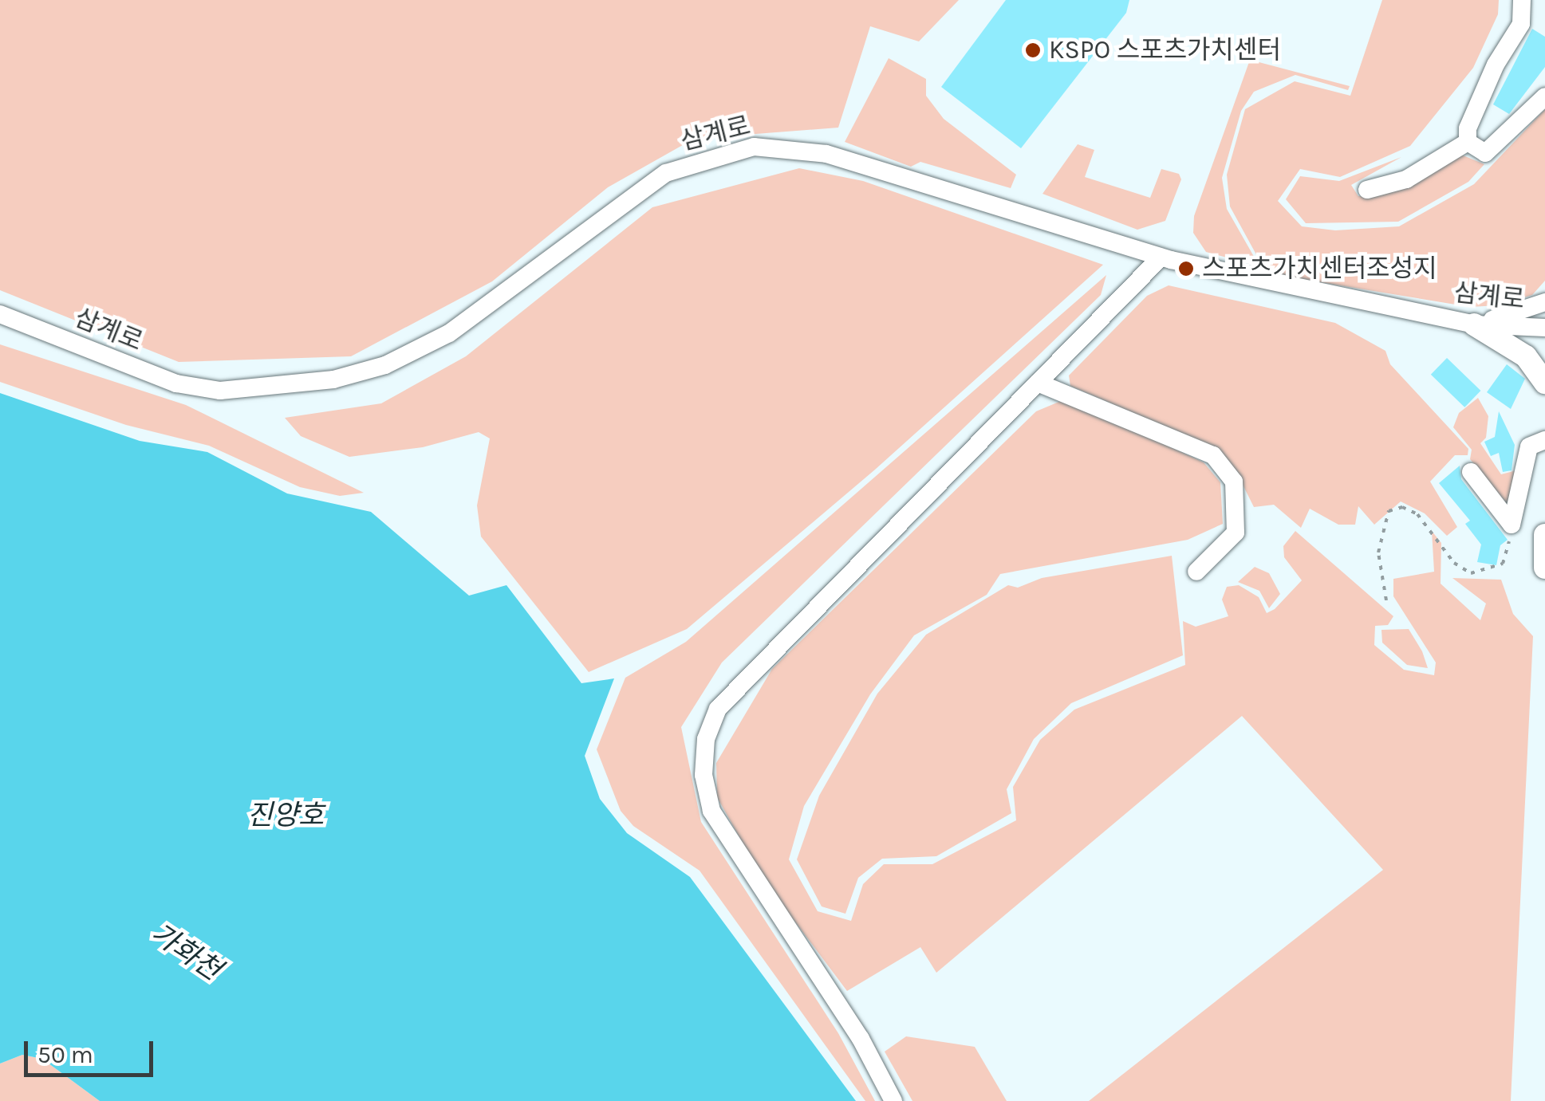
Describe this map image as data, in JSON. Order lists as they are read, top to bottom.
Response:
{
  "streets": {
    "street": ["삼계로"]
  },
  "water": ["진양호", "가화천"],
  "places": ["KSPO 스포츠가치센터", "스포츠가치센터조성지"],
  "scale_bar": "50 m"
}
